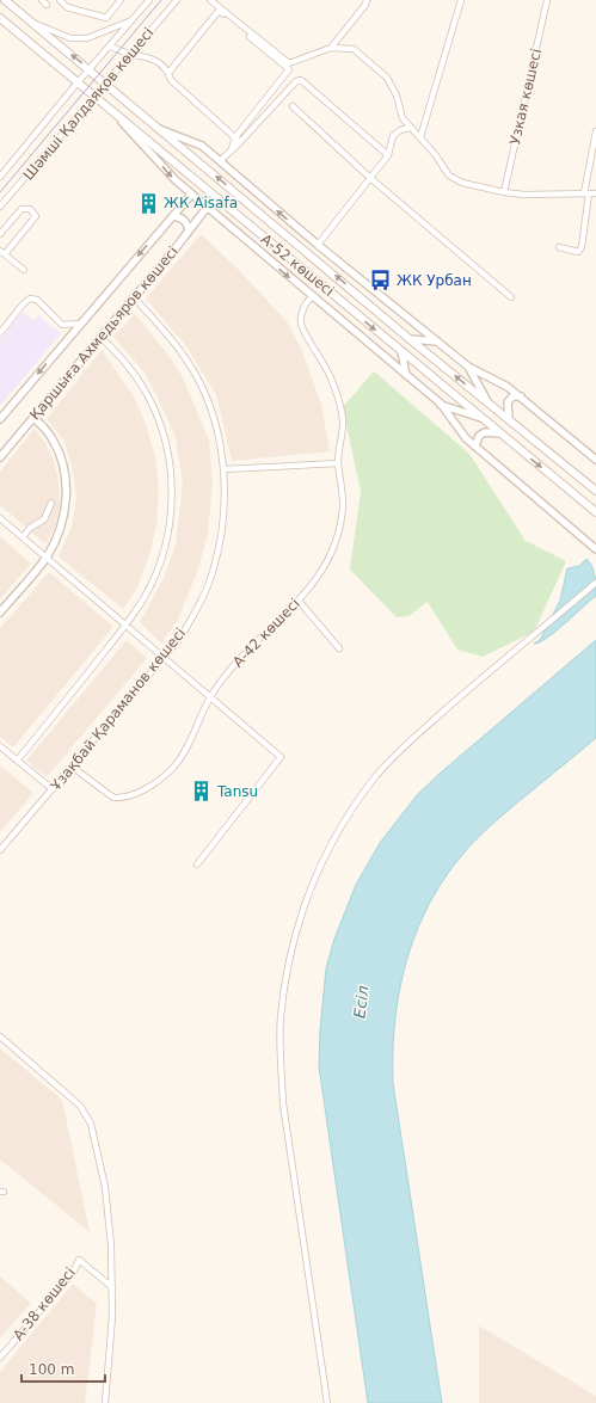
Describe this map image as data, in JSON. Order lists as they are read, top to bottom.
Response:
{
  "streets": {
    "main road": ["А-52 көшесі"],
    "street": [
      "Узкая көшесі",
      "Шәмші Қалдаяқов көшесі",
      "Қаршыға Ахмедьяров көшесі",
      "А-42 көшесі",
      "Ұзақбай Қараманов көшесі",
      "А-38 көшесі"
    ]
  },
  "crossings": [
    ["Шәмші Қалдаяқов көшесі", "А-52 көшесі"],
    ["Қаршыға Ахмедьяров көшесі", "Ұзақбай Қараманов көшесі"],
    ["А-42 көшесі", "Ұзақбай Қараманов көшесі"]
  ],
  "water": ["Есіл"],
  "places": {
    "building": ["ЖК Aisafa", "Tansu"],
    "bus stop": ["ЖК Урбан"]
  },
  "scale_bar": "100 m"
}
